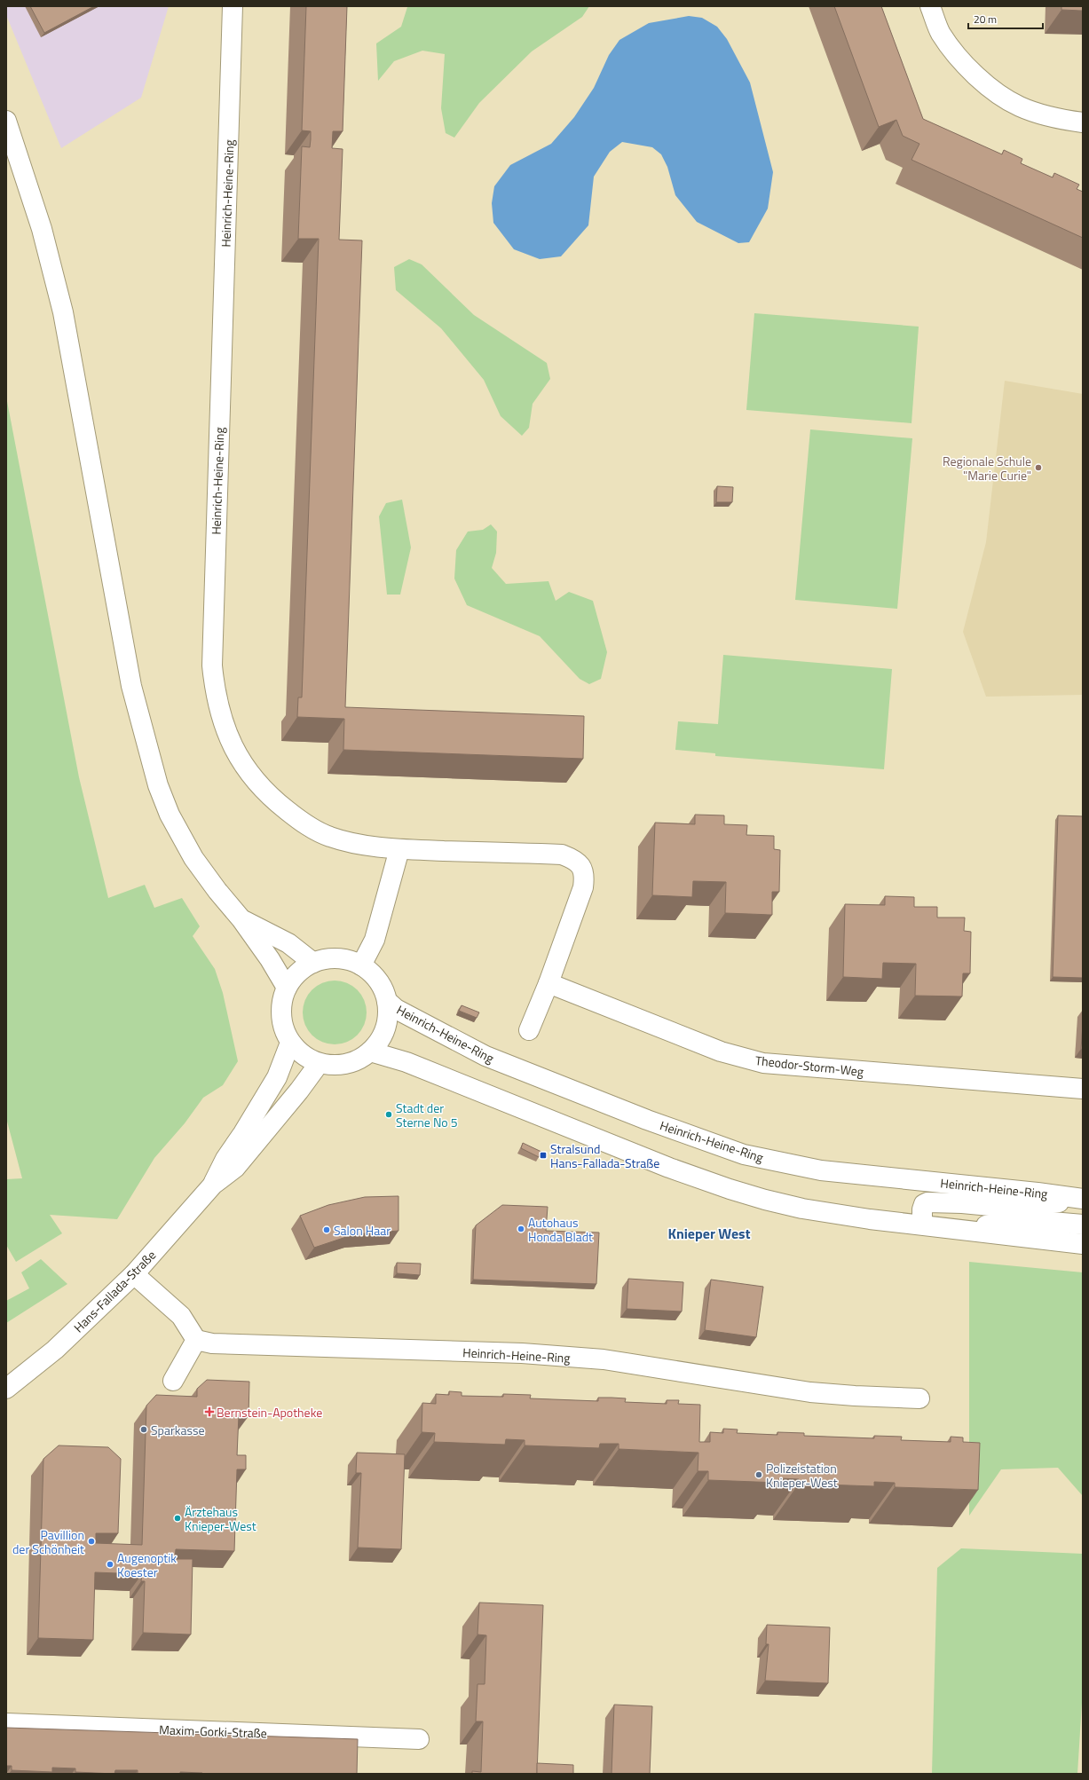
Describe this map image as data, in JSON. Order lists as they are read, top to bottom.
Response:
{
  "streets": {
    "street": [
      "Heinrich-Heine-Ring",
      "Theodor-Storm-Weg",
      "Hans-Fallada-Straße",
      "Maxim-Gorki-Straße"
    ]
  },
  "crossings": [
    ["Heinrich-Heine-Ring", "Theodor-Storm-Weg"],
    ["Heinrich-Heine-Ring", "Hans-Fallada-Straße"]
  ],
  "districts": ["Knieper West"],
  "places": {
    "other": [
      "Regionale Schule \"Marie Curie\"",
      "Stadt der Sterne No 5",
      "Autohaus Honda Bladt",
      "Salon Haar",
      "Sparkasse",
      "Polizeistation Knieper-West",
      "Ärztehaus Knieper-West",
      "Pavillion der Schönheit",
      "Augenoptik Koester"
    ],
    "transit": ["Stralsund Hans-Fallada-Straße"],
    "health": ["Bernstein-Apotheke"]
  },
  "scale_bar": "20 m"
}
